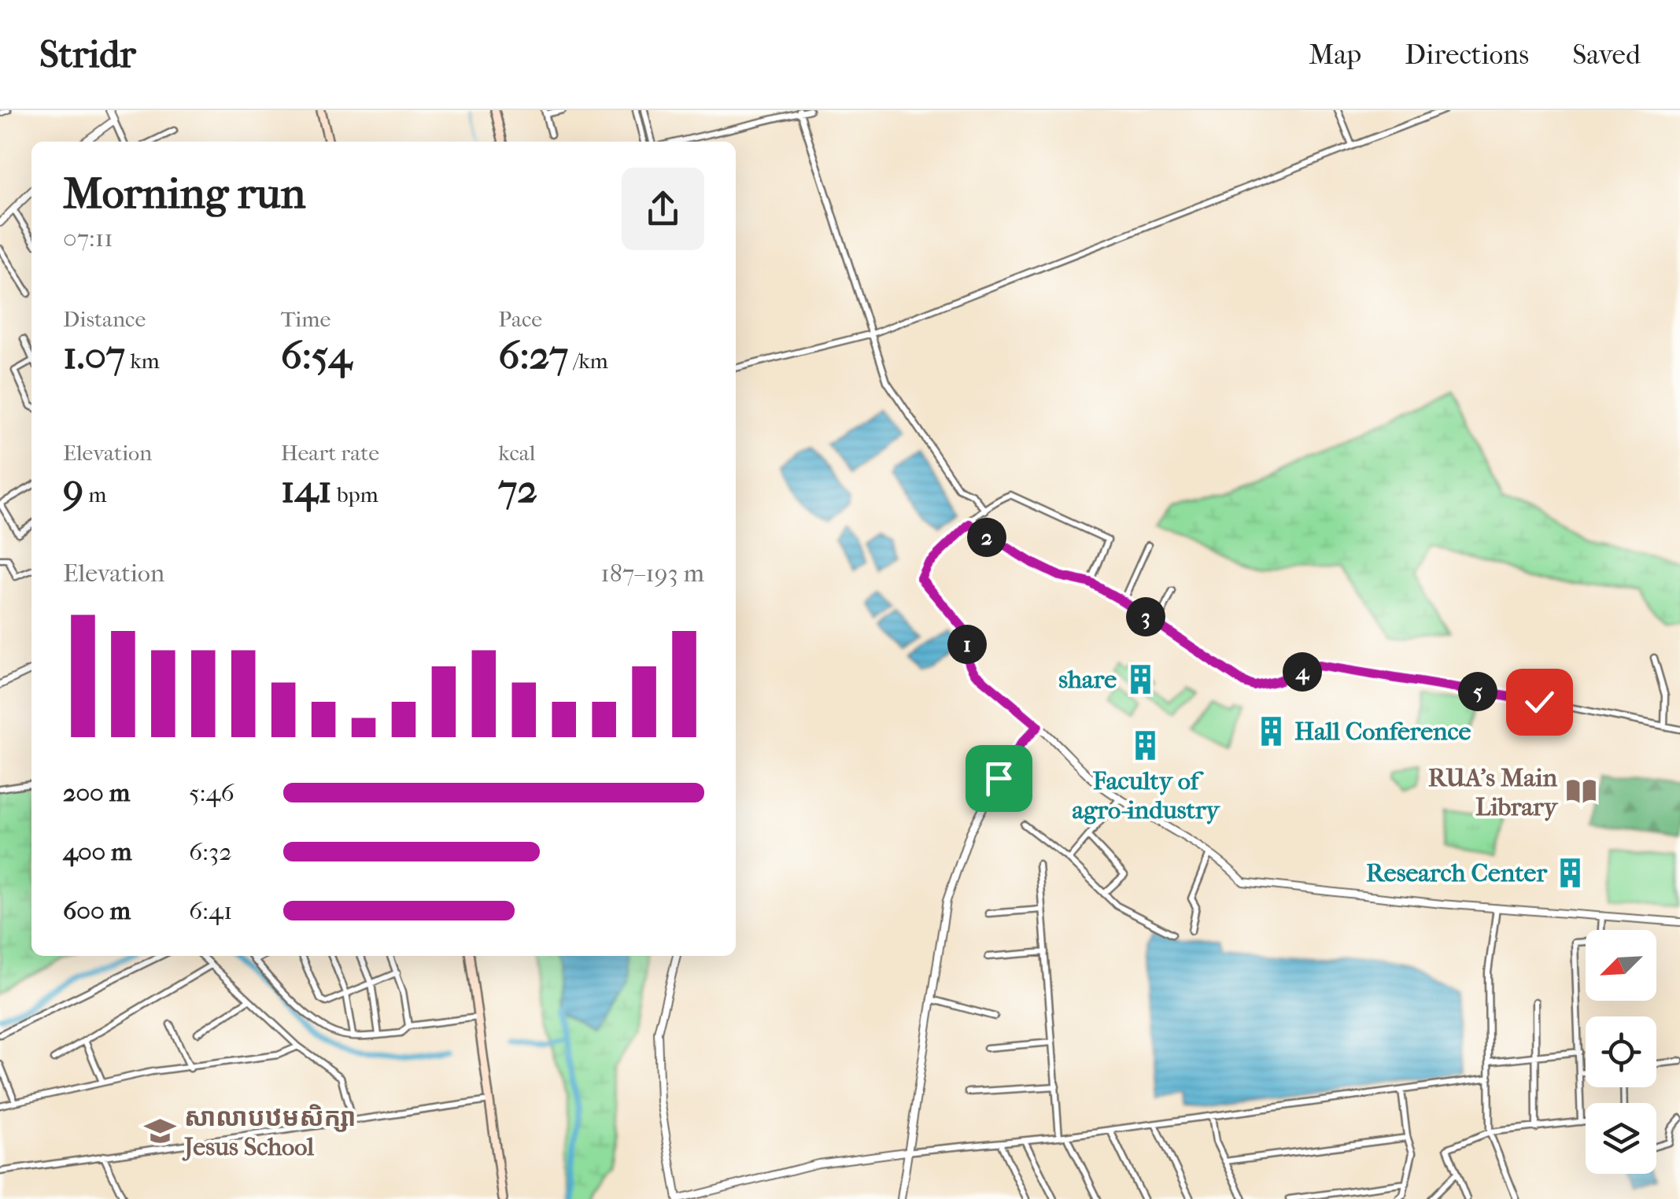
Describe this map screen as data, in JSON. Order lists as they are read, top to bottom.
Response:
{
  "places": {
    "building": [
      "share",
      "Hall Conference",
      "Faculty of agro-industry",
      "Research Center"
    ],
    "library": ["RUA's Main Library"],
    "school or university": ["សាលាបឋមសិក្សា Jesus School"]
  },
  "north": "bottom left",
  "page": {
    "header": "Stridr",
    "nav": ["Map", "Directions", "Saved"],
    "heading": ["Morning run", "07:11"],
    "stats": [
      ["Distance", "1.07 km"],
      ["Time", "6:54"],
      ["Pace", "6:27 /km"],
      ["Elevation", "9 m"],
      ["Heart rate", "141 bpm"],
      ["kcal", "72"]
    ],
    "pins": [
      "2",
      "3",
      "1",
      "4",
      "5"
    ],
    "chart": ["Elevation", "187–193 m"],
    "list": [
      {
        "name": "200 m",
        "note": "5:46"
      },
      {
        "name": "400 m",
        "note": "6:32"
      },
      {
        "name": "600 m",
        "note": "6:41"
      }
    ]
  }
}
